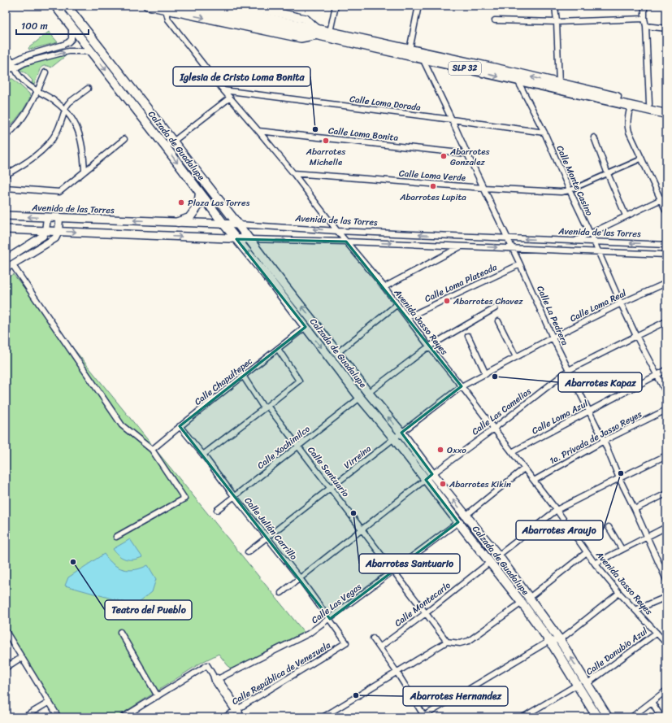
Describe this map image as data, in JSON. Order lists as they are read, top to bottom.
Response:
{
  "streets": {
    "main road": ["SLP 32", "Calzada de Guadalupe", "Avenida de las Torres"],
    "street": [
      "Calle Loma Dorada",
      "Calle Loma Bonita",
      "Calle Loma Verde",
      "Calle Monte Casino",
      "Calle Loma Plateada",
      "Calle Loma Real",
      "Calle La Pedrera",
      "Avenida Jasso Reyes",
      "Calle Chapultepec",
      "Calle Las Camelias",
      "Calle Loma Azul",
      "1a. Privada de Jasso Reyes",
      "Calle Xochimilco",
      "Virreina",
      "Calle Santuario",
      "Calle Julián Carrillo",
      "Calle Las Vegas",
      "Calle Montecarlo",
      "Calle Danubio Azul",
      "Calle República de Venezuela"
    ]
  },
  "crossings": [
    ["SLP 32", "Calle Monte Casino"],
    ["SLP 32", "Calle La Pedrera"],
    ["Calle Loma Dorada", "Calle Monte Casino"],
    ["Calle Loma Dorada", "Calle La Pedrera"],
    ["Calle Loma Dorada", "Avenida Jasso Reyes"],
    ["Calle Loma Bonita", "Calle La Pedrera"],
    ["Calle Loma Bonita", "Avenida Jasso Reyes"],
    ["Calzada de Guadalupe", "Avenida de las Torres"],
    ["Calzada de Guadalupe", "Calle Chapultepec"],
    ["Calzada de Guadalupe", "Calle Las Camelias"],
    ["Calzada de Guadalupe", "Calle Xochimilco"],
    ["Calzada de Guadalupe", "Virreina"],
    ["Calzada de Guadalupe", "Calle Las Vegas"],
    ["Calzada de Guadalupe", "Calle Montecarlo"],
    ["Calzada de Guadalupe", "Calle Danubio Azul"],
    ["Calle Loma Verde", "Calle Monte Casino"],
    ["Calle Loma Verde", "Calle La Pedrera"],
    ["Calle Loma Verde", "Avenida Jasso Reyes"],
    ["Calle Monte Casino", "Avenida de las Torres"],
    ["Calle Monte Casino", "Calle Loma Real"],
    ["Calle Monte Casino", "Calle Las Camelias"],
    ["Calle Monte Casino", "Calle Loma Azul"],
    ["Avenida de las Torres", "Calle La Pedrera"],
    ["Avenida de las Torres", "Avenida Jasso Reyes"],
    ["Calle Loma Plateada", "Calle La Pedrera"],
    ["Calle Loma Plateada", "Avenida Jasso Reyes"],
    ["Calle Loma Real", "Calle La Pedrera"],
    ["Calle Loma Real", "Avenida Jasso Reyes"],
    ["Calle Loma Real", "Virreina"],
    ["Calle La Pedrera", "Calle Las Camelias"],
    ["Calle La Pedrera", "Calle Loma Azul"],
    ["Calle La Pedrera", "1a. Privada de Jasso Reyes"],
    ["Avenida Jasso Reyes", "Calle Las Camelias"],
    ["Avenida Jasso Reyes", "Calle Loma Azul"],
    ["Avenida Jasso Reyes", "1a. Privada de Jasso Reyes"],
    ["Avenida Jasso Reyes", "Virreina"],
    ["Avenida Jasso Reyes", "Calle Danubio Azul"],
    ["Calle Chapultepec", "Calle Santuario"],
    ["Calle Chapultepec", "Calle Julián Carrillo"],
    ["Calle Las Camelias", "Calle Santuario"],
    ["Calle Las Camelias", "Calle Julián Carrillo"],
    ["Calle Xochimilco", "Calle Santuario"],
    ["Calle Xochimilco", "Calle Julián Carrillo"],
    ["Virreina", "Calle Santuario"],
    ["Virreina", "Calle Julián Carrillo"],
    ["Calle Santuario", "Calle Las Vegas"],
    ["Calle Santuario", "Calle Montecarlo"],
    ["Calle Julián Carrillo", "Calle Las Vegas"],
    ["Calle Julián Carrillo", "Calle República de Venezuela"]
  ],
  "places": [
    "Iglesia de Cristo Loma Bonita",
    "Abarrotes Michelle",
    "Abarrotes Gonzalez",
    "Abarrotes Lupita",
    "Plaza Las Torres",
    "Abarrotes Chavez",
    "Abarrotes Kapaz",
    "Oxxo",
    "Abarrotes Araujo",
    "Abarrotes Kikin",
    "Abarrotes Santuario",
    "Teatro del Pueblo",
    "Abarrotes Hernandez"
  ],
  "scale_bar": "100 m"
}
